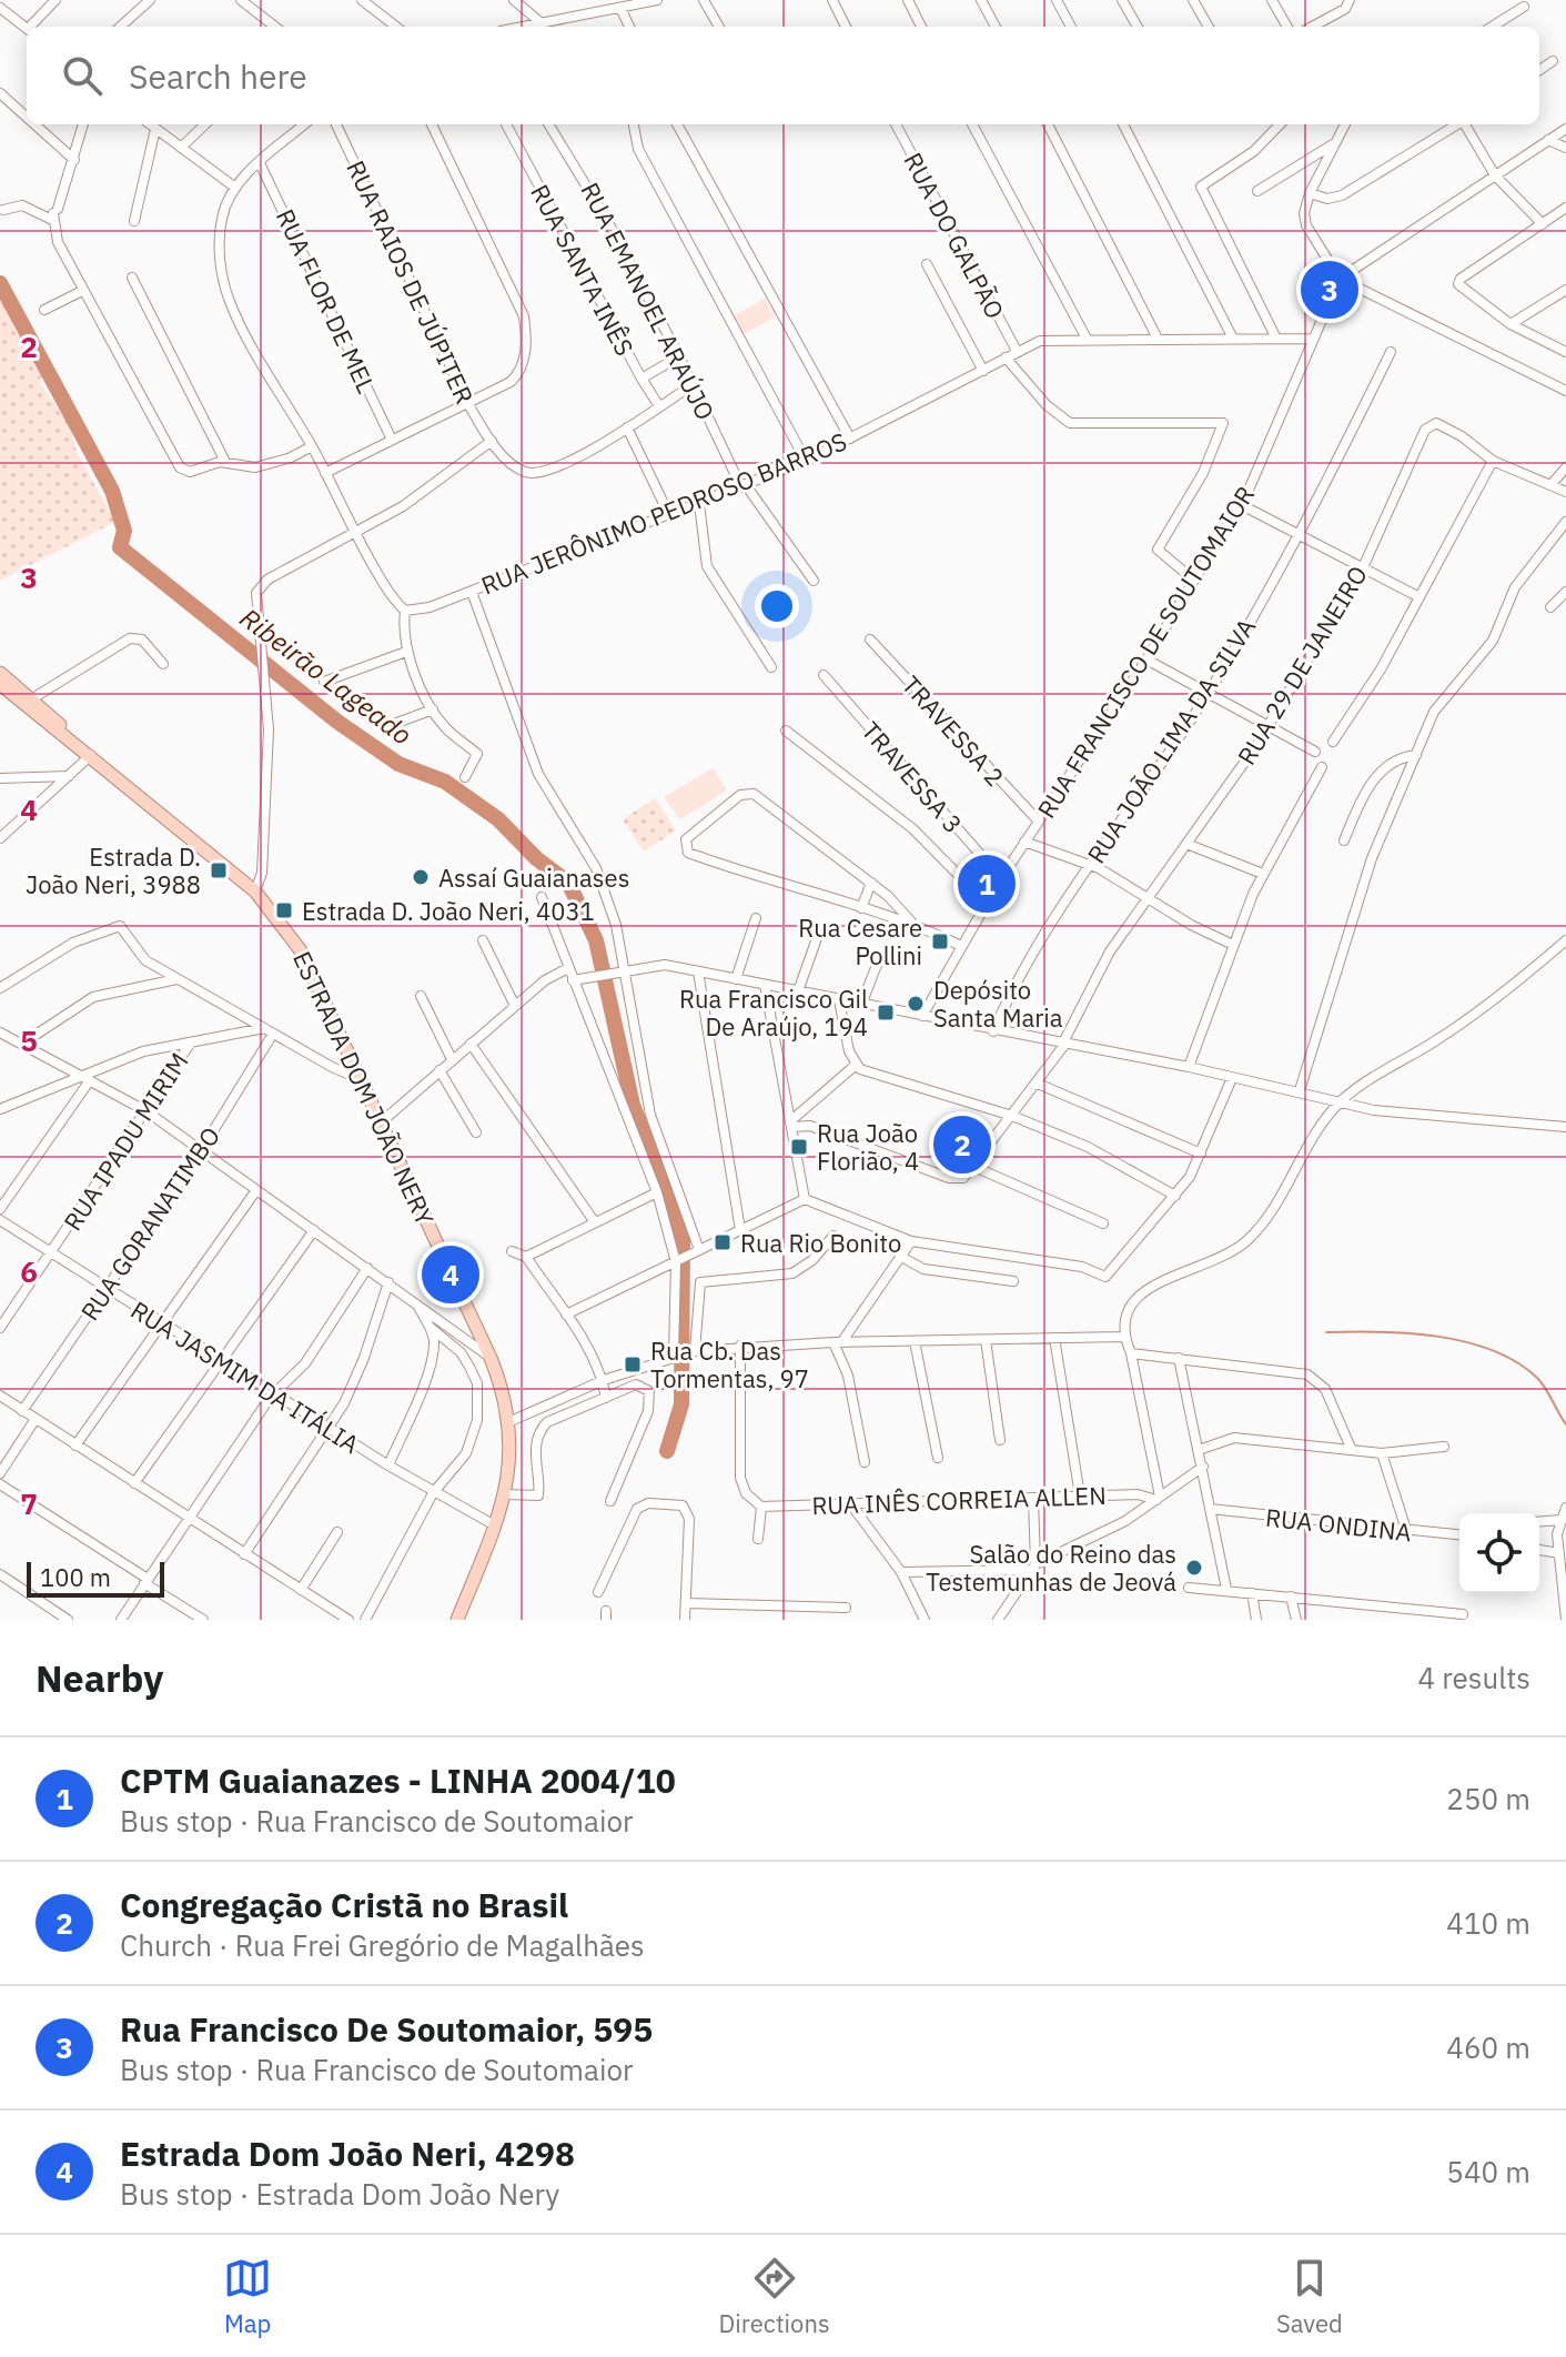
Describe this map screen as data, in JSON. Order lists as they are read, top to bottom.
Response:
{
  "streets": {
    "main road": ["ESTRADA DOM JOÃO NERY"],
    "street": [
      "RUA DO GALPÃO",
      "RUA SANTA INÊS",
      "RUA RAIOS DE JÚPITER",
      "RUA FLOR DE MEL",
      "RUA EMANOEL ARAÚJO",
      "RUA JERÔNIMO PEDROSO BARROS",
      "RUA FRANCISCO DE SOUTOMAIOR",
      "RUA 29 DE JANEIRO",
      "TRAVESSA 2",
      "RUA JOÃO LIMA DA SILVA",
      "TRAVESSA 3",
      "RUA IPADU MIRIM",
      "RUA GORANATIMBO",
      "RUA JASMIM DA ITÁLIA",
      "RUA INÊS CORREIA ALLEN",
      "RUA ONDINA"
    ]
  },
  "crossings": [
    ["RUA DO GALPÃO", "RUA JERÔNIMO PEDROSO BARROS"],
    ["RUA SANTA INÊS", "RUA EMANOEL ARAÚJO"],
    ["RUA EMANOEL ARAÚJO", "RUA JERÔNIMO PEDROSO BARROS"],
    ["RUA JERÔNIMO PEDROSO BARROS", "RUA FRANCISCO DE SOUTOMAIOR"],
    ["RUA FRANCISCO DE SOUTOMAIOR", "TRAVESSA 2"],
    ["RUA FRANCISCO DE SOUTOMAIOR", "TRAVESSA 3"],
    ["ESTRADA DOM JOÃO NERY", "RUA JASMIM DA ITÁLIA"],
    ["RUA IPADU MIRIM", "RUA JASMIM DA ITÁLIA"],
    ["RUA GORANATIMBO", "RUA JASMIM DA ITÁLIA"]
  ],
  "water": ["Ribeirão Lageado"],
  "places": {
    "transit": [
      "Estrada D. João Neri, 3988",
      "Estrada D. João Neri, 4031",
      "Rua Cesare Pollini",
      "Rua Francisco Gil De Araújo, 194",
      "Rua João Florião, 4",
      "Rua Rio Bonito",
      "Rua Cb. Das Tormentas, 97"
    ],
    "other": ["Assaí Guaianases", "Depósito Santa Maria", "Salão do Reino das Testemunhas de Jeová"]
  },
  "scale_bar": "100 m",
  "page": {
    "search": "Search here",
    "pins": [
      "3",
      "1",
      "2",
      "4"
    ],
    "scale": "100 m",
    "heading": ["Nearby", "4 results"],
    "list": [
      {
        "mark": "1",
        "name": "CPTM Guaianazes - LINHA 2004/10",
        "note": "Bus stop · Rua Francisco de Soutomaior",
        "value": "250 m"
      },
      {
        "mark": "2",
        "name": "Congregação Cristã no Brasil",
        "note": "Church · Rua Frei Gregório de Magalhães",
        "value": "410 m"
      },
      {
        "mark": "3",
        "name": "Rua Francisco De Soutomaior, 595",
        "note": "Bus stop · Rua Francisco de Soutomaior",
        "value": "460 m"
      },
      {
        "mark": "4",
        "name": "Estrada Dom João Neri, 4298",
        "note": "Bus stop · Estrada Dom João Nery",
        "value": "540 m"
      }
    ],
    "nav": ["Map", "Directions", "Saved"]
  },
  "grid": {
    "rows": [
      "2",
      "3",
      "4",
      "5",
      "6",
      "7"
    ]
  }
}
